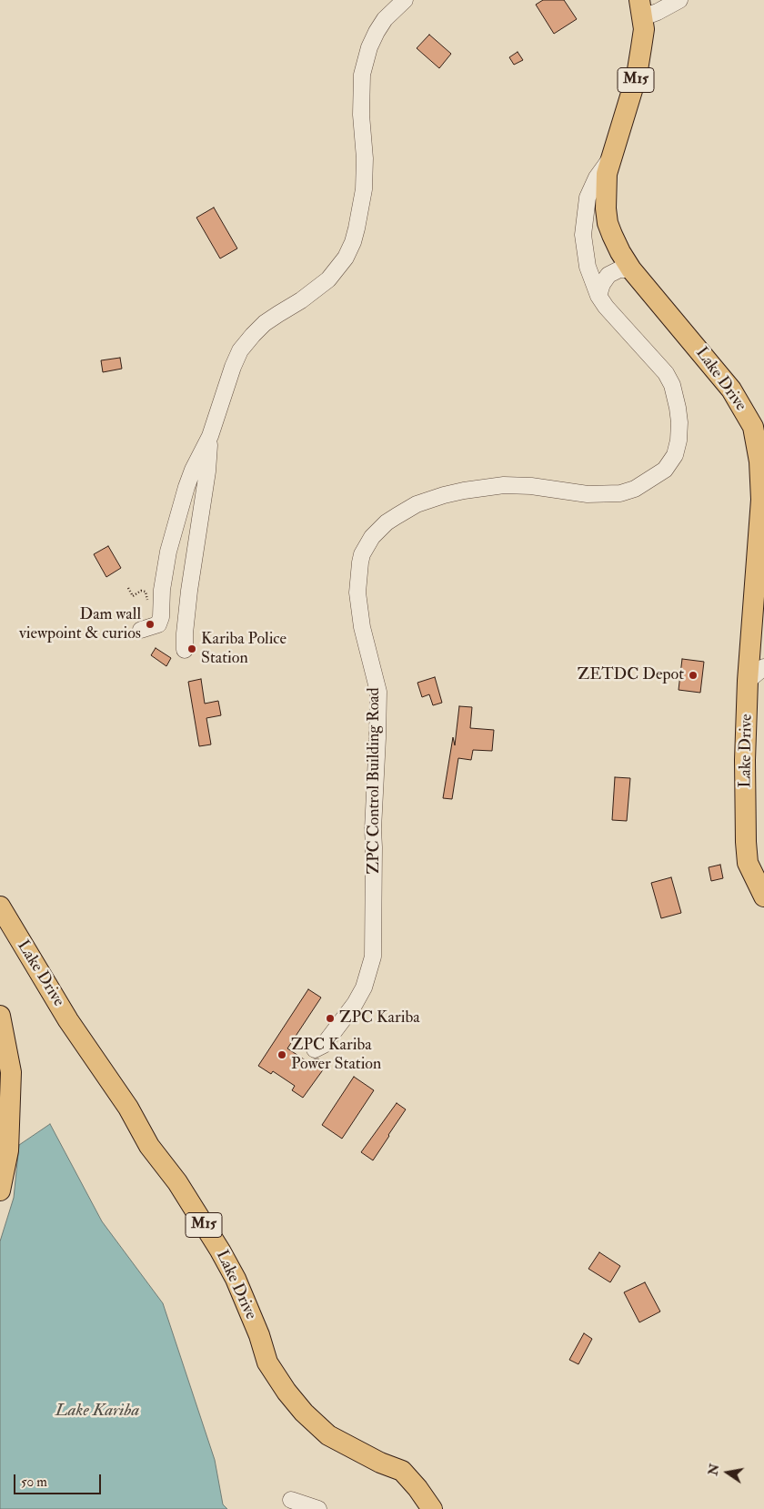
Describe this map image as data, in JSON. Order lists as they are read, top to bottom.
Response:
{
  "streets": {
    "main road": ["M15", "Lake Drive"],
    "street": ["ZPC Control Building Road"]
  },
  "crossings": [
    ["Lake Drive", "ZPC Control Building Road"]
  ],
  "water": ["Lake Kariba"],
  "places": [
    "Dam wall viewpoint & curios",
    "Kariba Police Station",
    "ZETDC Depot",
    "ZPC Kariba",
    "ZPC Kariba Power Station"
  ],
  "scale_bar": "50 m",
  "north": "left"
}
